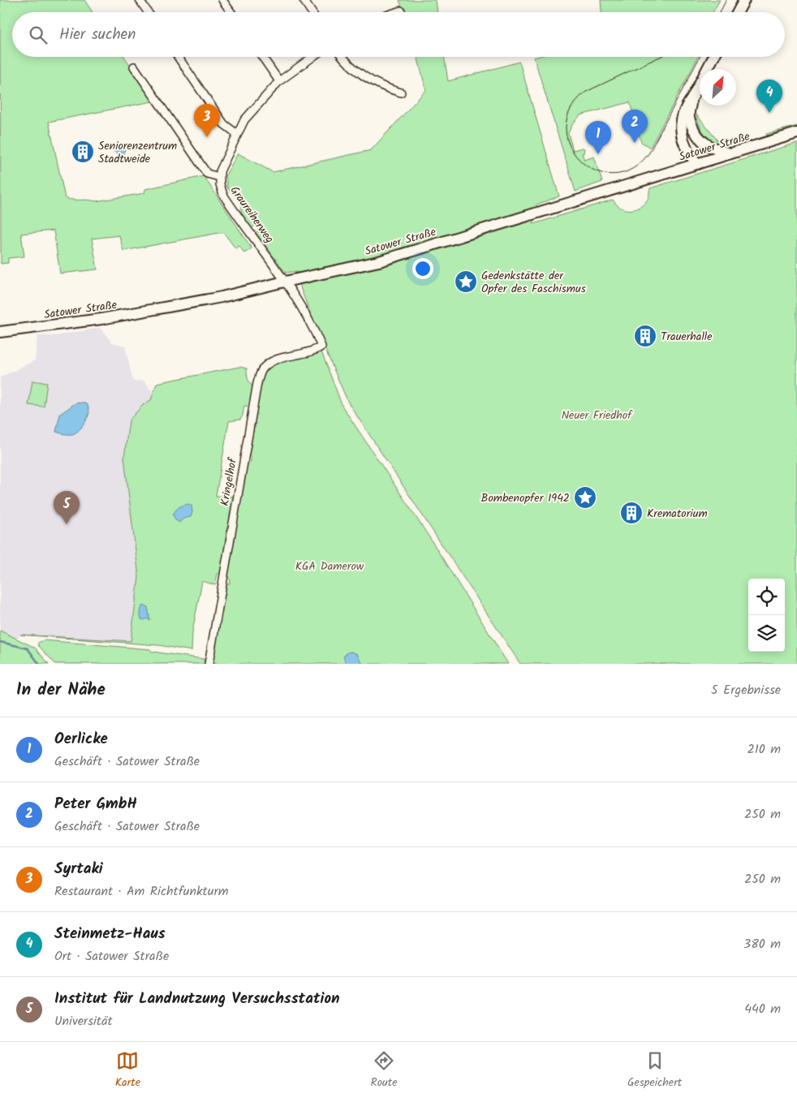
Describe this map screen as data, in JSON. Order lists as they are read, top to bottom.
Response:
{
  "streets": {
    "main road": ["Satower Straße"],
    "street": ["Graureiherweg", "Kringelhof"]
  },
  "crossings": [
    ["Satower Straße", "Graureiherweg"],
    ["Graureiherweg", "Kringelhof"]
  ],
  "parks": ["Neuer Friedhof", "KGA Damerow"],
  "places": {
    "building": ["Seniorenzentrum Stadtweide", "Trauerhalle", "Krematorium"],
    "place": ["Gedenkstätte der Opfer des Faschismus", "Bombenopfer 1942"]
  },
  "north": "top right",
  "page": {
    "search": "Hier suchen",
    "pins": [
      "4",
      "3",
      "2",
      "1",
      "5"
    ],
    "heading": ["In der Nähe", "5 Ergebnisse"],
    "list": [
      {
        "mark": "1",
        "name": "Oerlicke",
        "note": "Geschäft · Satower Straße",
        "value": "210 m"
      },
      {
        "mark": "2",
        "name": "Peter GmbH",
        "note": "Geschäft · Satower Straße",
        "value": "250 m"
      },
      {
        "mark": "3",
        "name": "Syrtaki",
        "note": "Restaurant · Am Richtfunkturm",
        "value": "250 m"
      },
      {
        "mark": "4",
        "name": "Steinmetz-Haus",
        "note": "Ort · Satower Straße",
        "value": "380 m"
      },
      {
        "mark": "5",
        "name": "Institut für Landnutzung Versuchsstation",
        "note": "Universität",
        "value": "440 m"
      }
    ],
    "nav": ["Karte", "Route", "Gespeichert"]
  }
}
